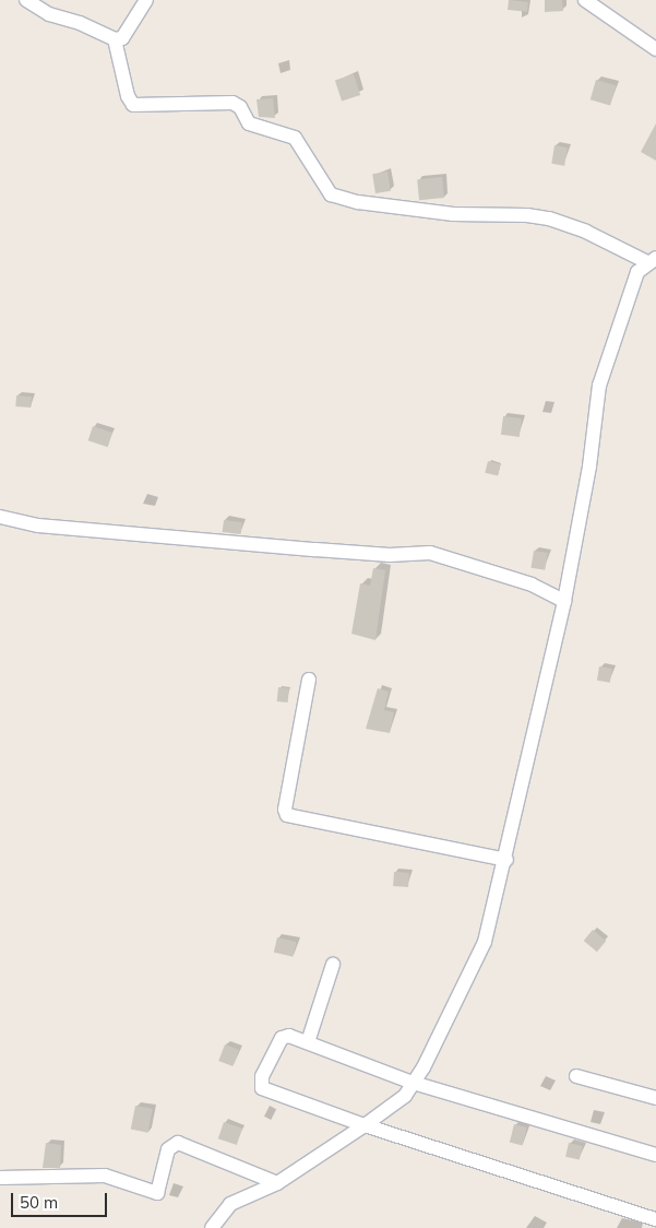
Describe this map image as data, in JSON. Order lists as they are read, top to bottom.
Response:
{
  "scale_bar": "50 m"
}
